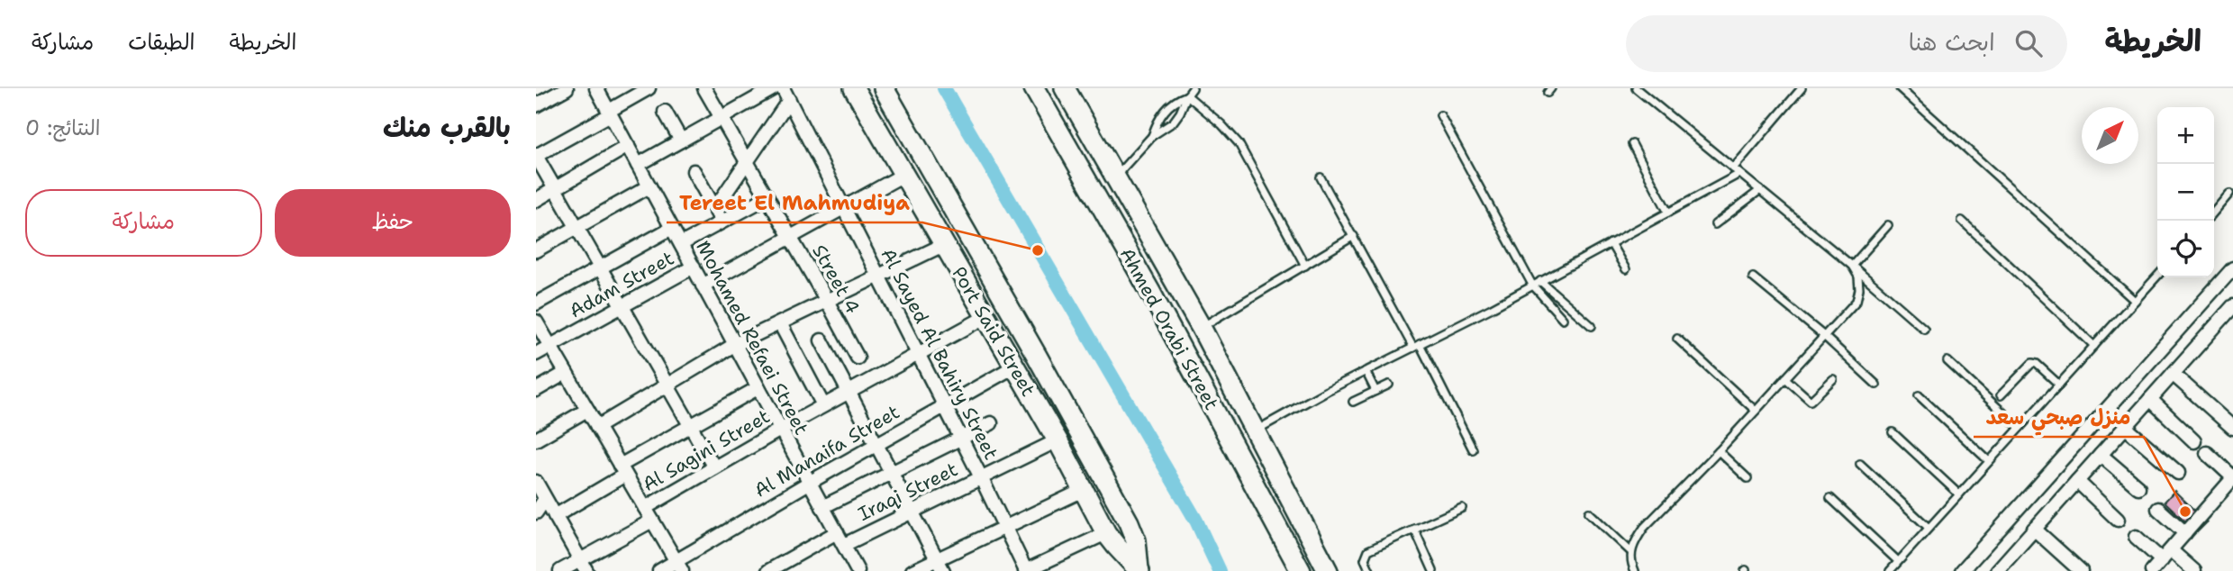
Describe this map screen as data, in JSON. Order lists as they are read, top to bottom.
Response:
{
  "streets": {
    "main road": ["Ahmed Orabi Street", "Port Said Street"],
    "street": [
      "Street 4",
      "Adam Street",
      "Mohamed Refaei Street",
      "Al Sayed Al Bahiry Street",
      "Al Sagini Street",
      "Al Manaifa Street",
      "Iraqi Street"
    ]
  },
  "crossings": [
    ["Adam Street", "Mohamed Refaei Street"],
    ["Port Said Street", "Al Sagini Street"],
    ["Port Said Street", "Al Manaifa Street"],
    ["Port Said Street", "Iraqi Street"],
    ["Mohamed Refaei Street", "Al Sagini Street"],
    ["Mohamed Refaei Street", "Al Manaifa Street"],
    ["Mohamed Refaei Street", "Iraqi Street"],
    ["Al Sayed Al Bahiry Street", "Al Sagini Street"],
    ["Al Sayed Al Bahiry Street", "Al Manaifa Street"],
    ["Al Sayed Al Bahiry Street", "Iraqi Street"]
  ],
  "places": ["Tereet El Mahmudiya", "منزل صبحي سعد"],
  "north": "top right",
  "page": {
    "header": "الخريطة",
    "search": "ابحث هنا",
    "nav": ["الخريطة", "الطبقات", "مشاركة"],
    "heading": ["بالقرب منك", "النتائج: 0"],
    "map_buttons": ["+", "−"],
    "buttons": ["حفظ", "مشاركة"]
  }
}
